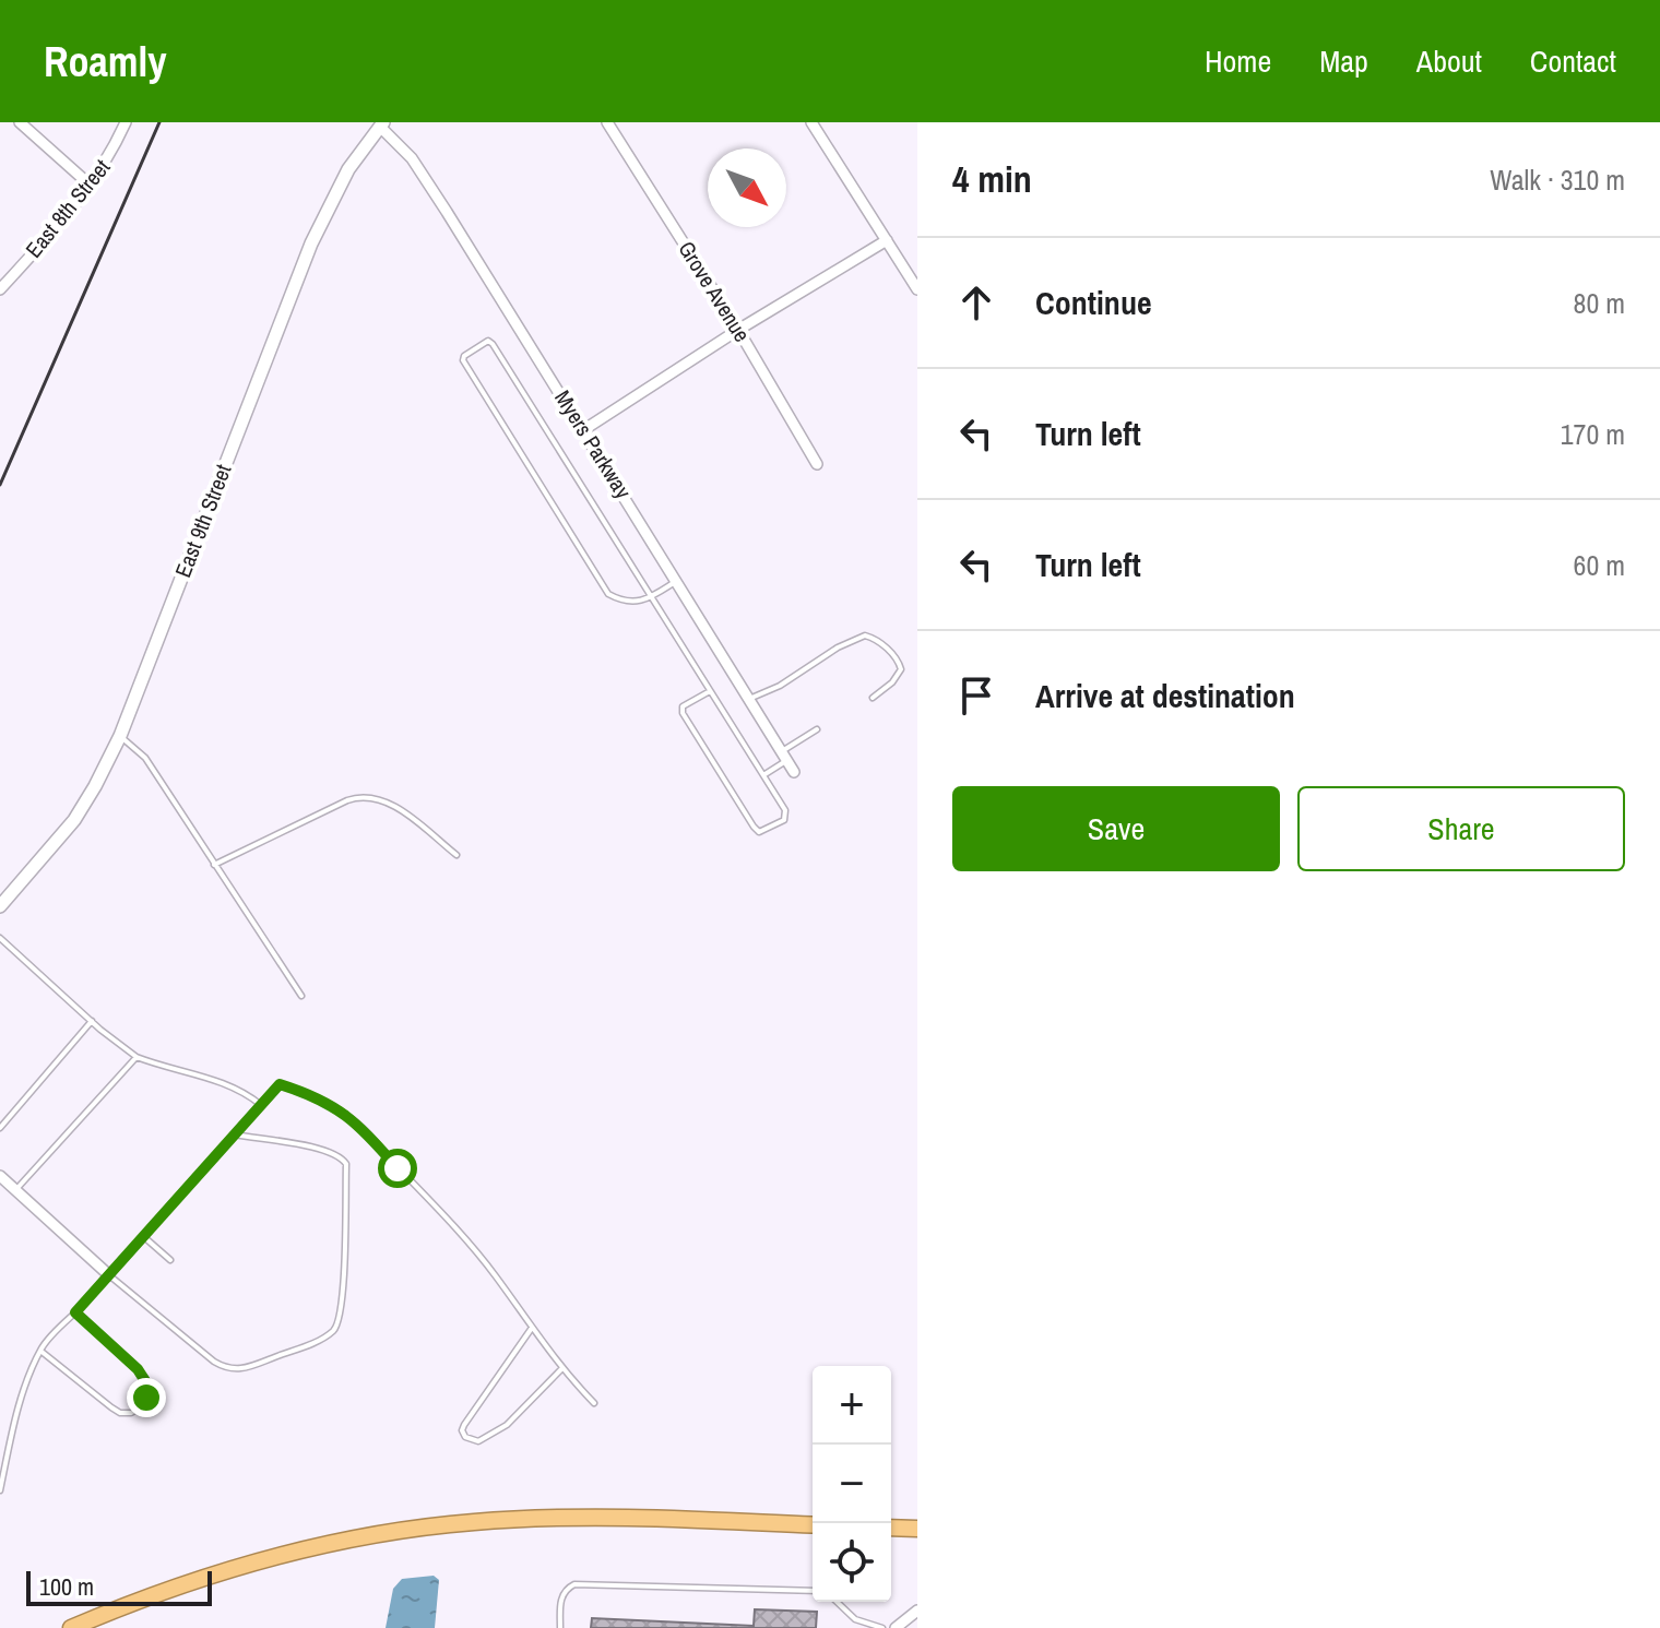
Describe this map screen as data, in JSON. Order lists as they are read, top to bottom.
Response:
{
  "streets": {
    "street": [
      "East 8th Street",
      "Grove Avenue",
      "Myers Parkway",
      "East 9th Street"
    ]
  },
  "crossings": [
    ["Myers Parkway", "East 9th Street"]
  ],
  "scale_bar": "100 m",
  "north": "bottom right",
  "page": {
    "header": "Roamly",
    "nav": [
      "Home",
      "Map",
      "About",
      "Contact"
    ],
    "heading": ["4 min", "Walk · 310 m"],
    "list": [
      ["Continue", "80 m"],
      ["Turn left", "170 m"],
      ["Turn left", "60 m"],
      "Arrive at destination"
    ],
    "buttons": ["Save", "Share"],
    "map_buttons": ["+", "−"],
    "scale": "100 m"
  }
}
